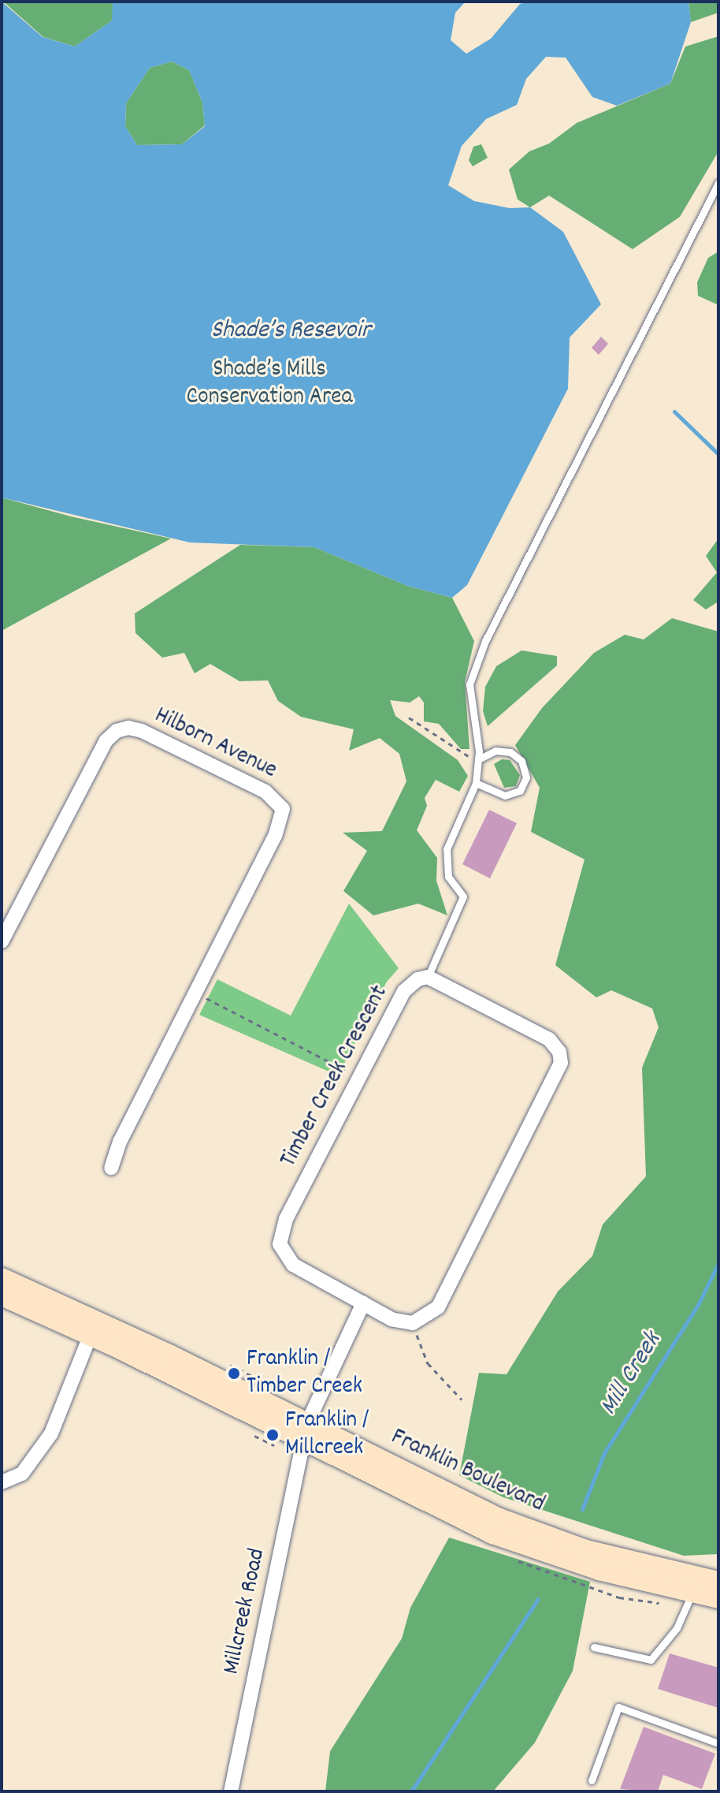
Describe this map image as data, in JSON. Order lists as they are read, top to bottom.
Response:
{
  "streets": {
    "main road": ["Franklin Boulevard"],
    "street": ["Hilborn Avenue", "Timber Creek Crescent", "Millcreek Road"]
  },
  "crossings": [
    ["Franklin Boulevard", "Millcreek Road"]
  ],
  "water": ["Shade’s Resevoir", "Mill Creek"],
  "parks": ["Shade’s Mills Conservation Area"],
  "places": ["Franklin / Timber Creek", "Franklin / Millcreek"]
}
